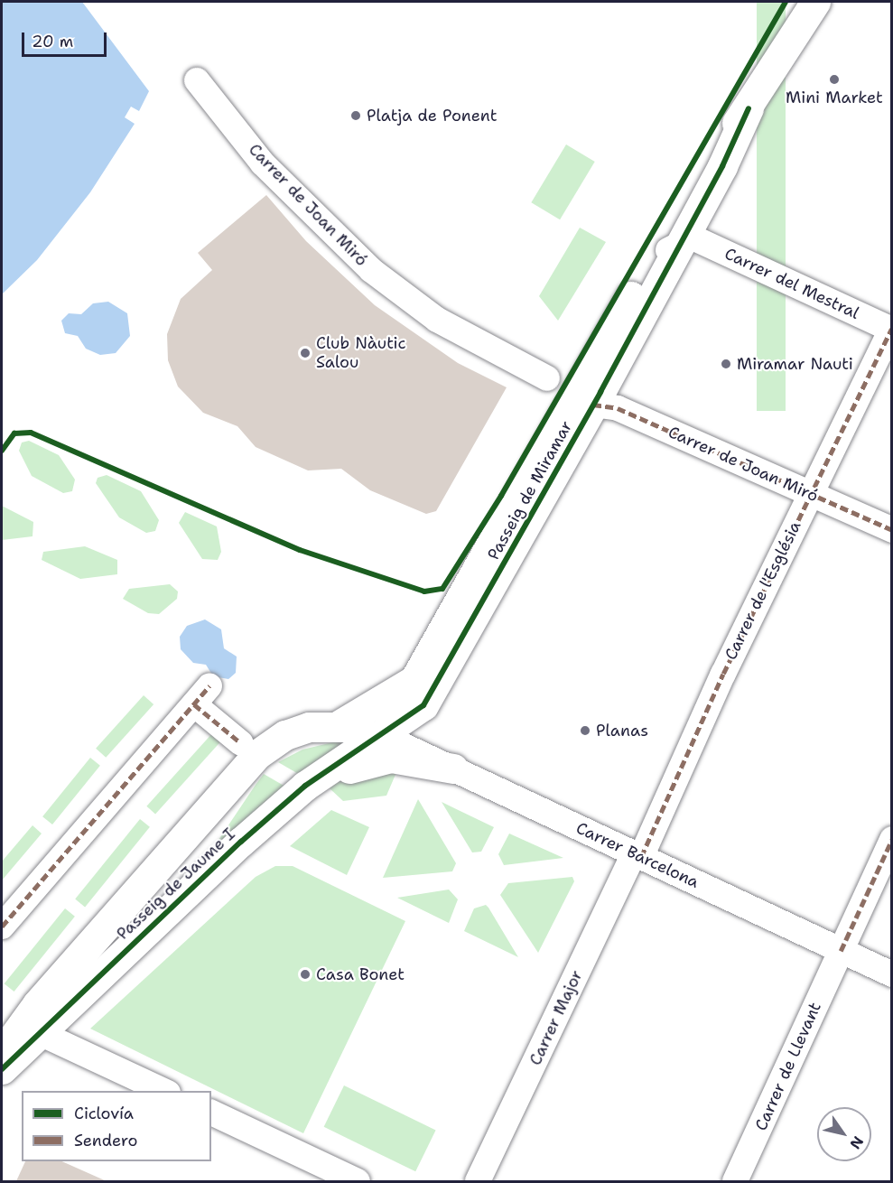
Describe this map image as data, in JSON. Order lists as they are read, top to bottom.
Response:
{
  "streets": {
    "street": [
      "Carrer de Joan Miró",
      "Carrer del Mestral",
      "Passeig de Miramar",
      "Carrer de l'Església",
      "Carrer Barcelona",
      "Passeig de Jaume I",
      "Carrer Major",
      "Carrer de Llevant"
    ]
  },
  "crossings": [
    ["Carrer de Joan Miró", "Passeig de Miramar"],
    ["Carrer de Joan Miró", "Carrer de l'Església"],
    ["Carrer del Mestral", "Passeig de Miramar"],
    ["Carrer del Mestral", "Carrer de l'Església"],
    ["Passeig de Miramar", "Carrer Barcelona"],
    ["Passeig de Miramar", "Passeig de Jaume I"],
    ["Carrer de l'Església", "Carrer Barcelona"],
    ["Carrer de l'Església", "Carrer Major"],
    ["Carrer Barcelona", "Passeig de Jaume I"],
    ["Carrer Barcelona", "Carrer Major"],
    ["Carrer Barcelona", "Carrer de Llevant"]
  ],
  "places": [
    "Mini Market",
    "Platja de Ponent",
    "Club Nàutic Salou",
    "Miramar Nauti",
    "Planas",
    "Casa Bonet"
  ],
  "legend": ["Ciclovía", "Sendero"],
  "scale_bar": "20 m",
  "north": "bottom right"
}
